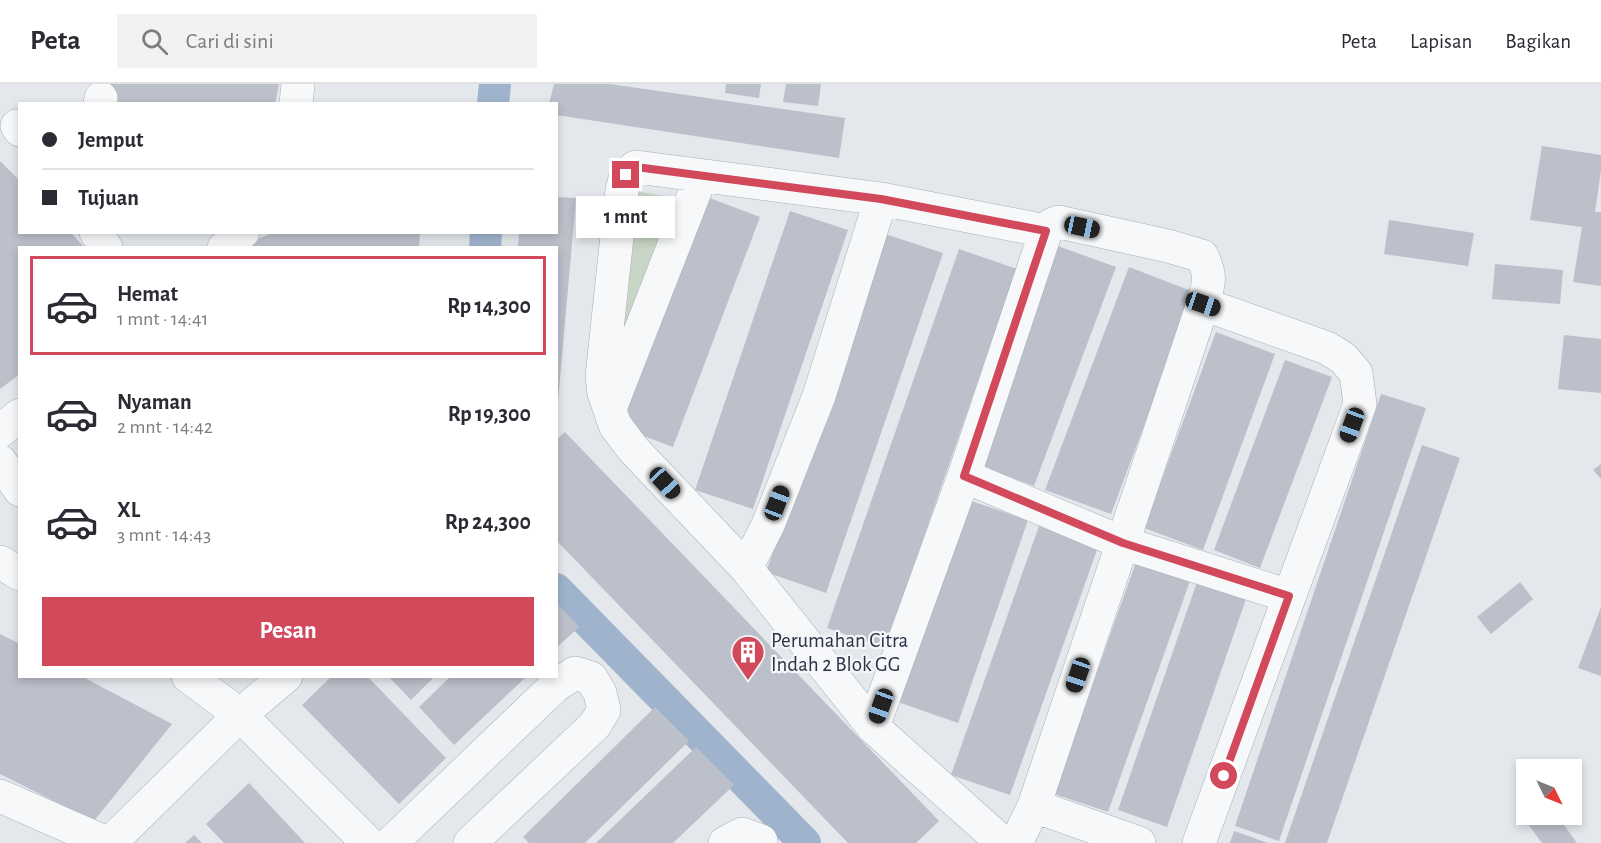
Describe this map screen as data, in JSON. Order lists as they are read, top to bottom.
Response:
{
  "places": {
    "building": ["Perumahan Citra Indah 2 Blok GG"]
  },
  "north": "bottom right",
  "page": {
    "header": "Peta",
    "search": "Cari di sini",
    "nav": ["Peta", "Lapisan", "Bagikan"],
    "banner": ["Jemput", "Tujuan"],
    "bubble": "1 mnt",
    "list": [
      {
        "name": "Hemat",
        "note": "1 mnt · 14:41",
        "value": "Rp 14,300"
      },
      {
        "name": "Nyaman",
        "note": "2 mnt · 14:42",
        "value": "Rp 19,300"
      },
      {
        "name": "XL",
        "note": "3 mnt · 14:43",
        "value": "Rp 24,300"
      }
    ],
    "buttons": "Pesan"
  }
}
